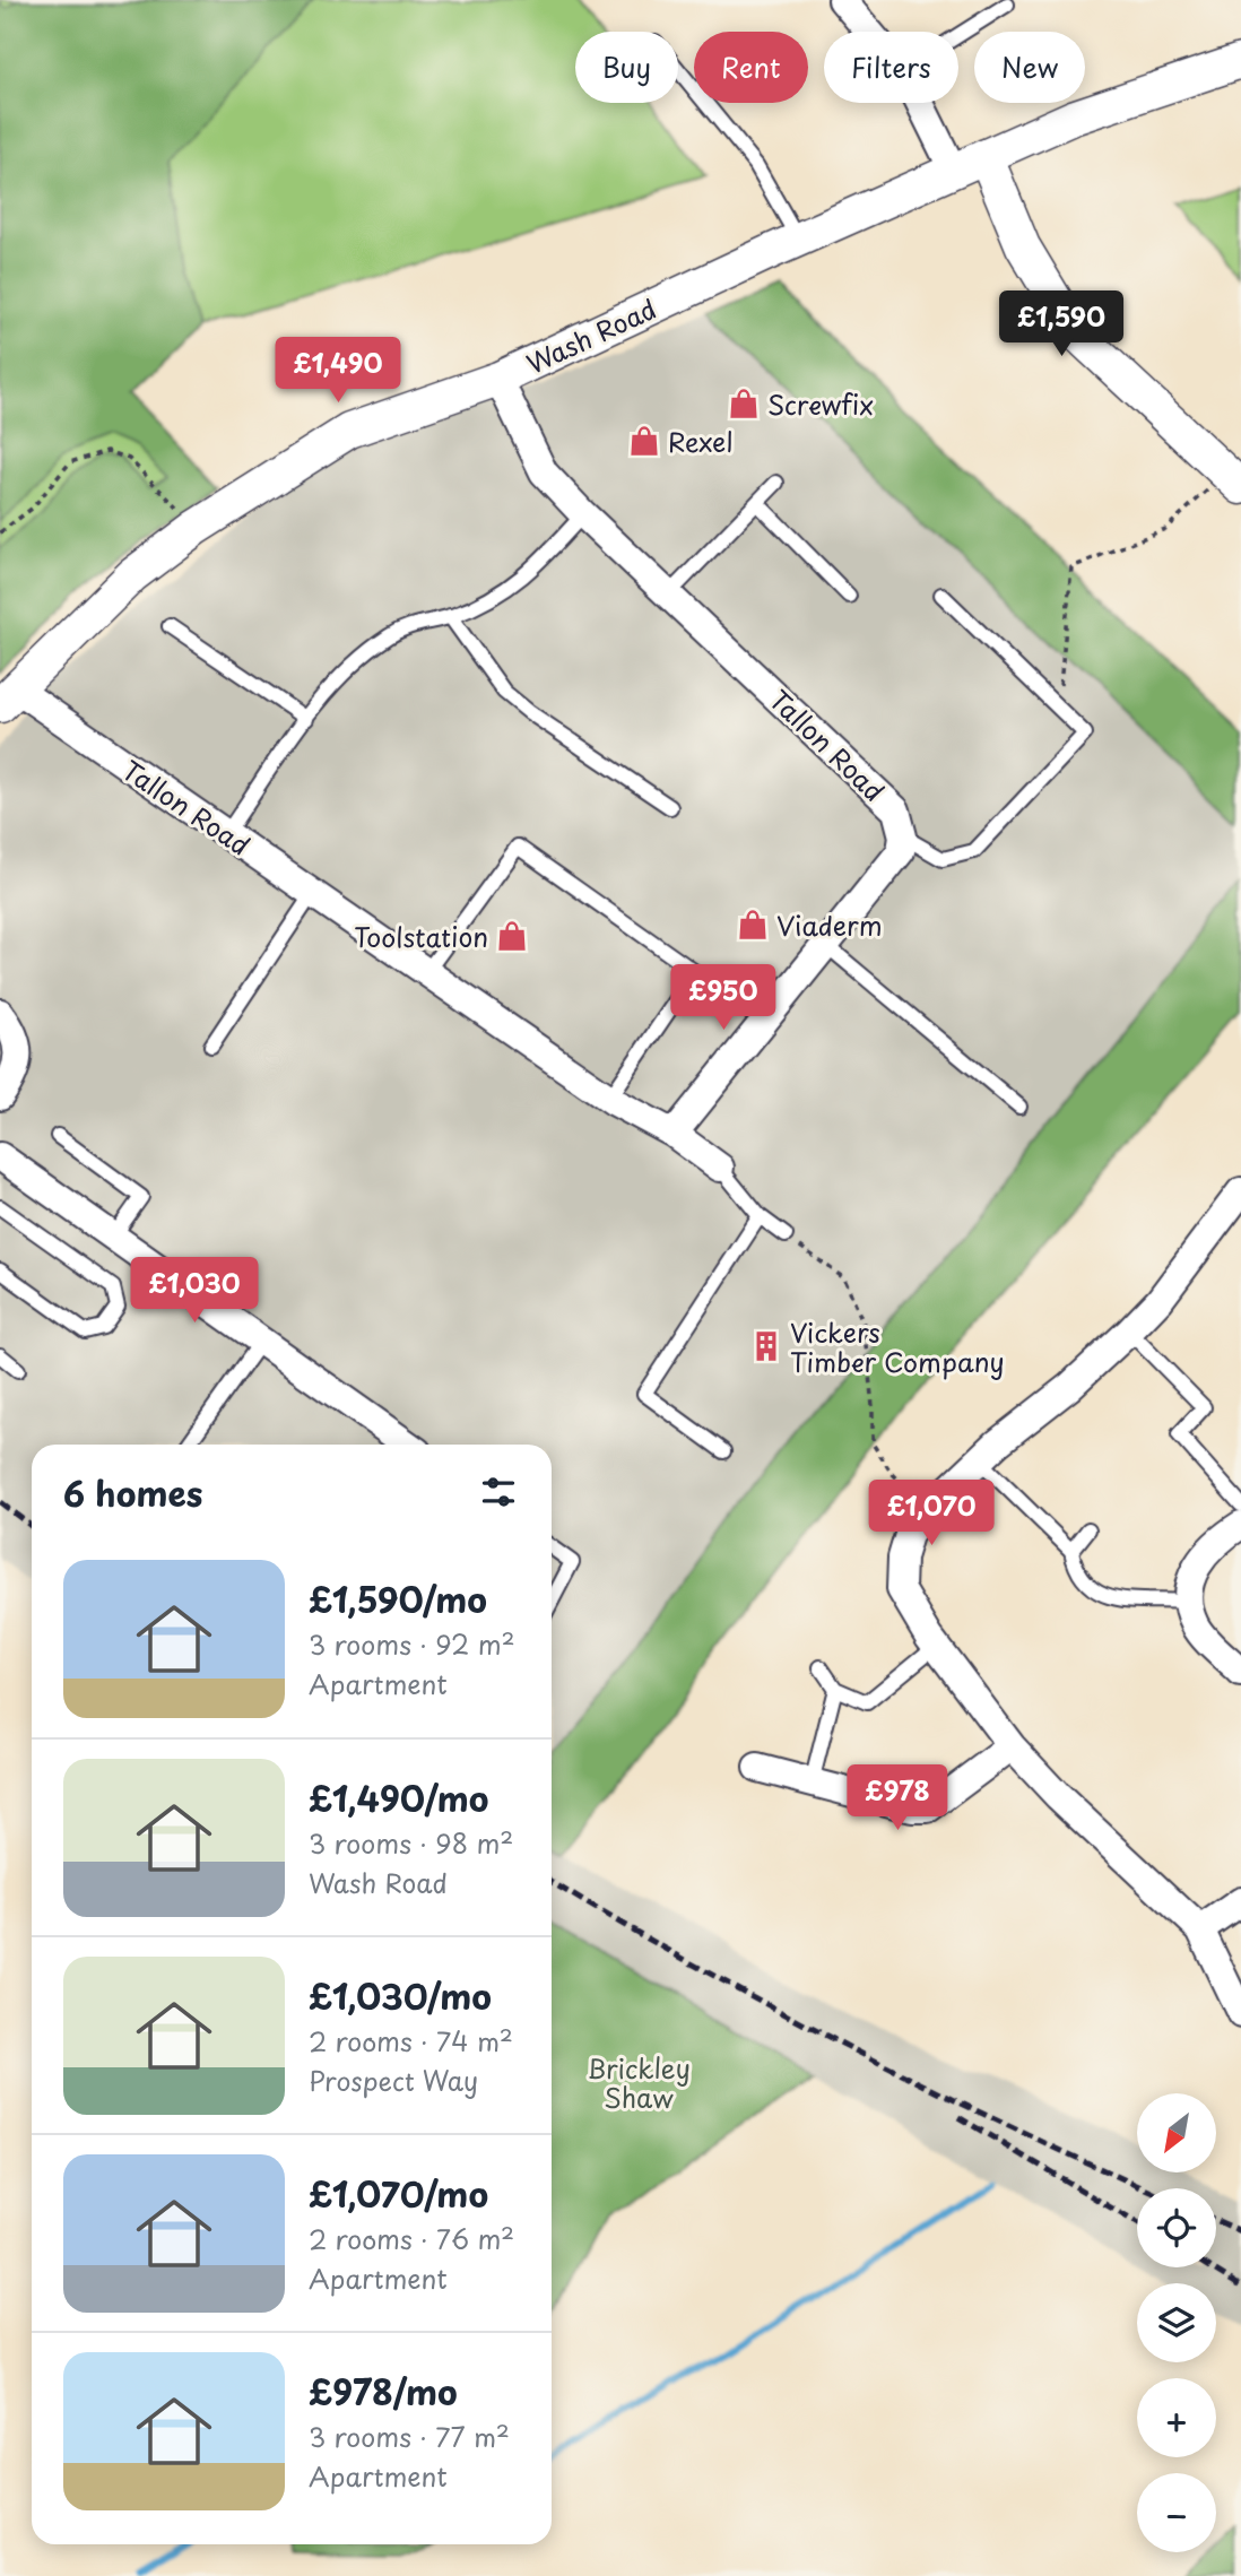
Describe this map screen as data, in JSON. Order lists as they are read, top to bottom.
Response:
{
  "streets": {
    "street": ["Wash Road", "Tallon Road"]
  },
  "crossings": [
    ["Wash Road", "Tallon Road"]
  ],
  "parks": ["Brickley Shaw"],
  "places": {
    "shop": [
      "Screwfix",
      "Rexel",
      "Viaderm",
      "Toolstation"
    ],
    "building": ["Vickers Timber Company"]
  },
  "north": "bottom left",
  "page": {
    "chip": [
      "Buy",
      "Rent",
      "Filters",
      "New"
    ],
    "price": [
      "£1,590",
      "£1,490",
      "£950",
      "£1,030",
      "£1,070",
      "£978"
    ],
    "heading": "6 homes",
    "list": [
      {
        "name": "£1,590/mo",
        "note": "3 rooms · 92 m² · Apartment"
      },
      {
        "name": "£1,490/mo",
        "note": "3 rooms · 98 m² · Wash Road"
      },
      {
        "name": "£1,030/mo",
        "note": "2 rooms · 74 m² · Prospect Way"
      },
      {
        "name": "£1,070/mo",
        "note": "2 rooms · 76 m² · Apartment"
      },
      {
        "name": "£978/mo",
        "note": "3 rooms · 77 m² · Apartment"
      }
    ],
    "map_buttons": ["+", "−"]
  }
}
